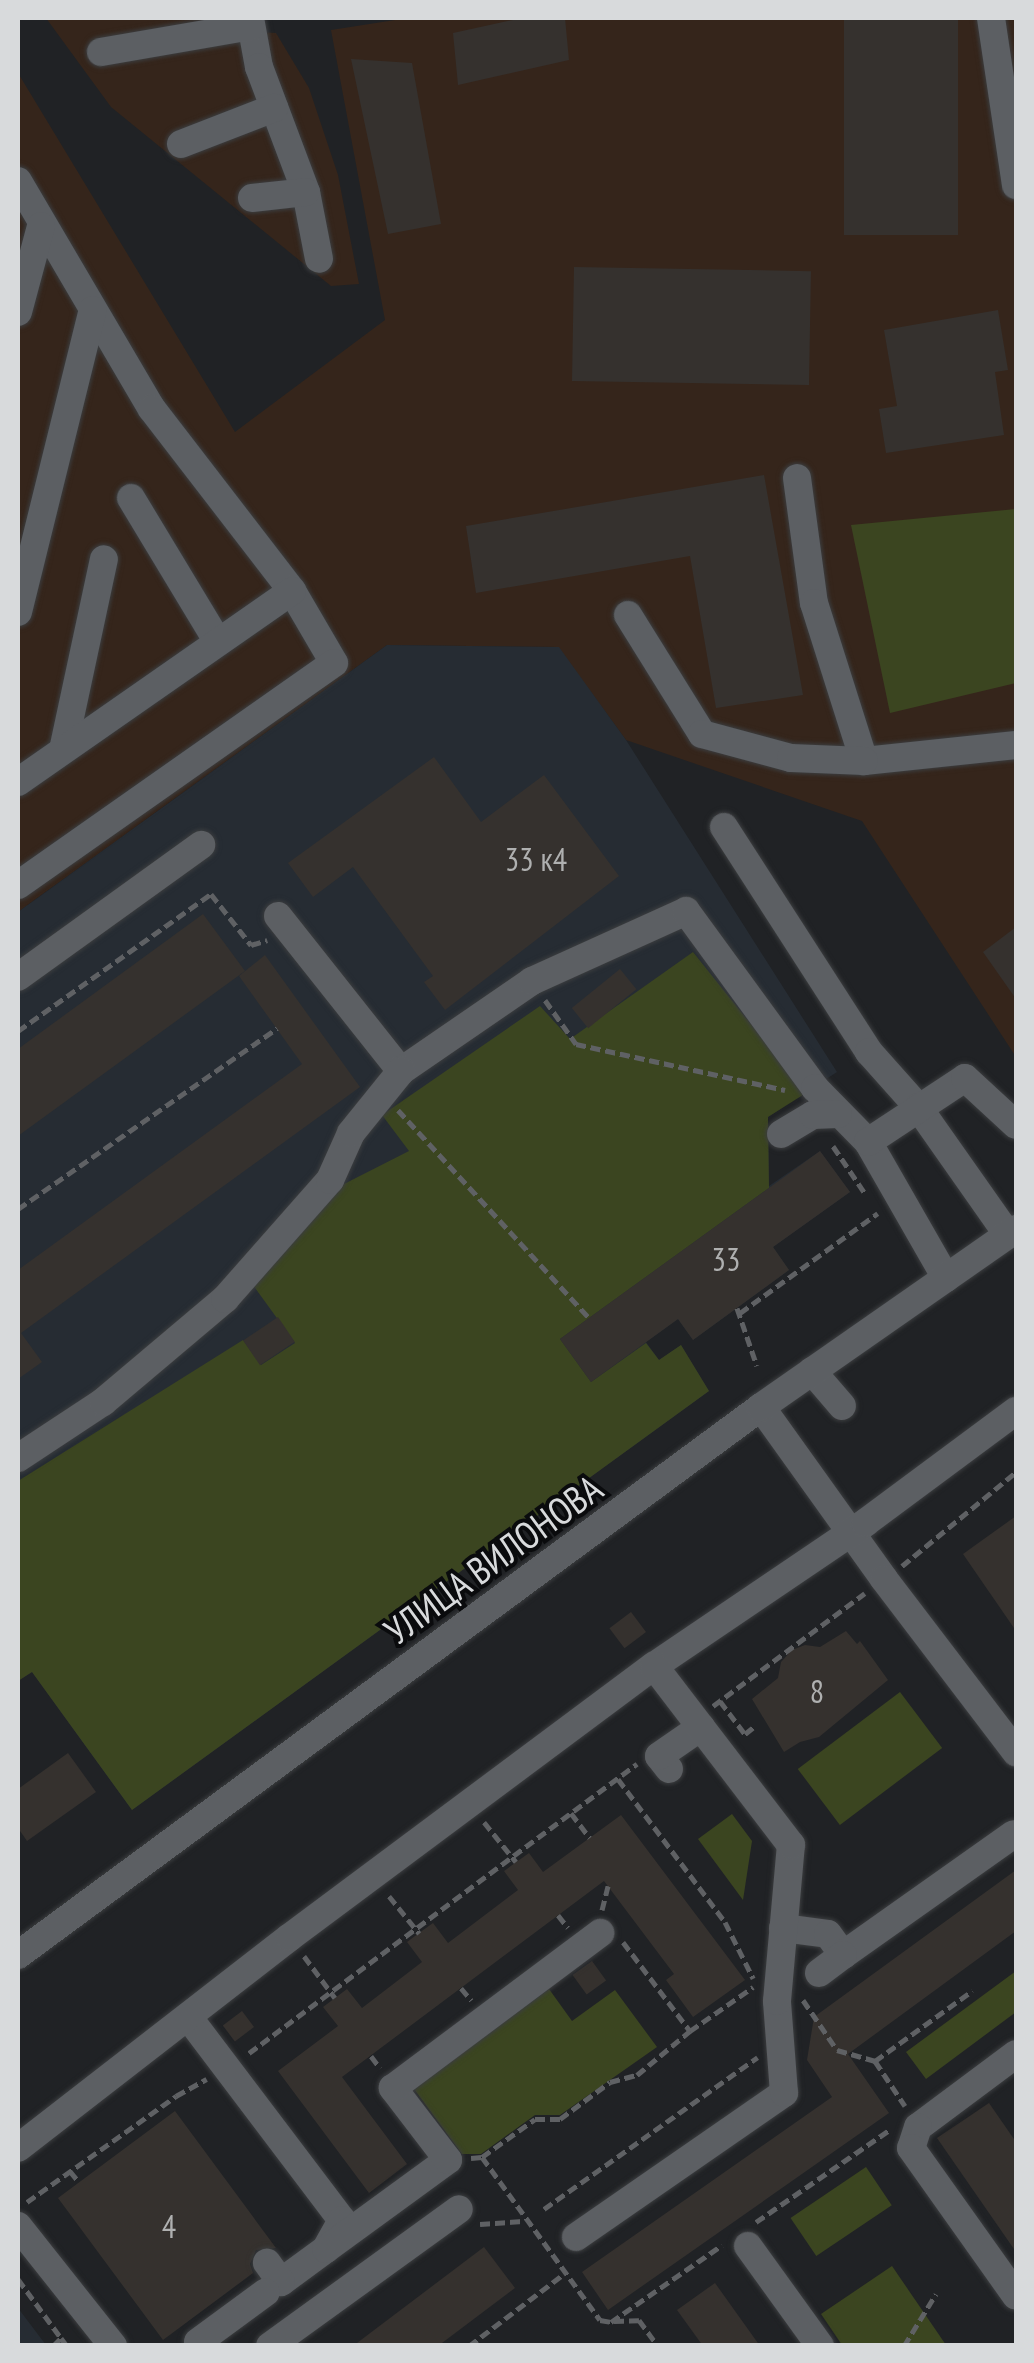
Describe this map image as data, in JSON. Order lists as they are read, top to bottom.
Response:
{
  "streets": {
    "street": ["УЛИЦА ВИЛОНОВА"]
  },
  "house_numbers": [
    "33 к4",
    "33",
    "8",
    "4"
  ]
}
